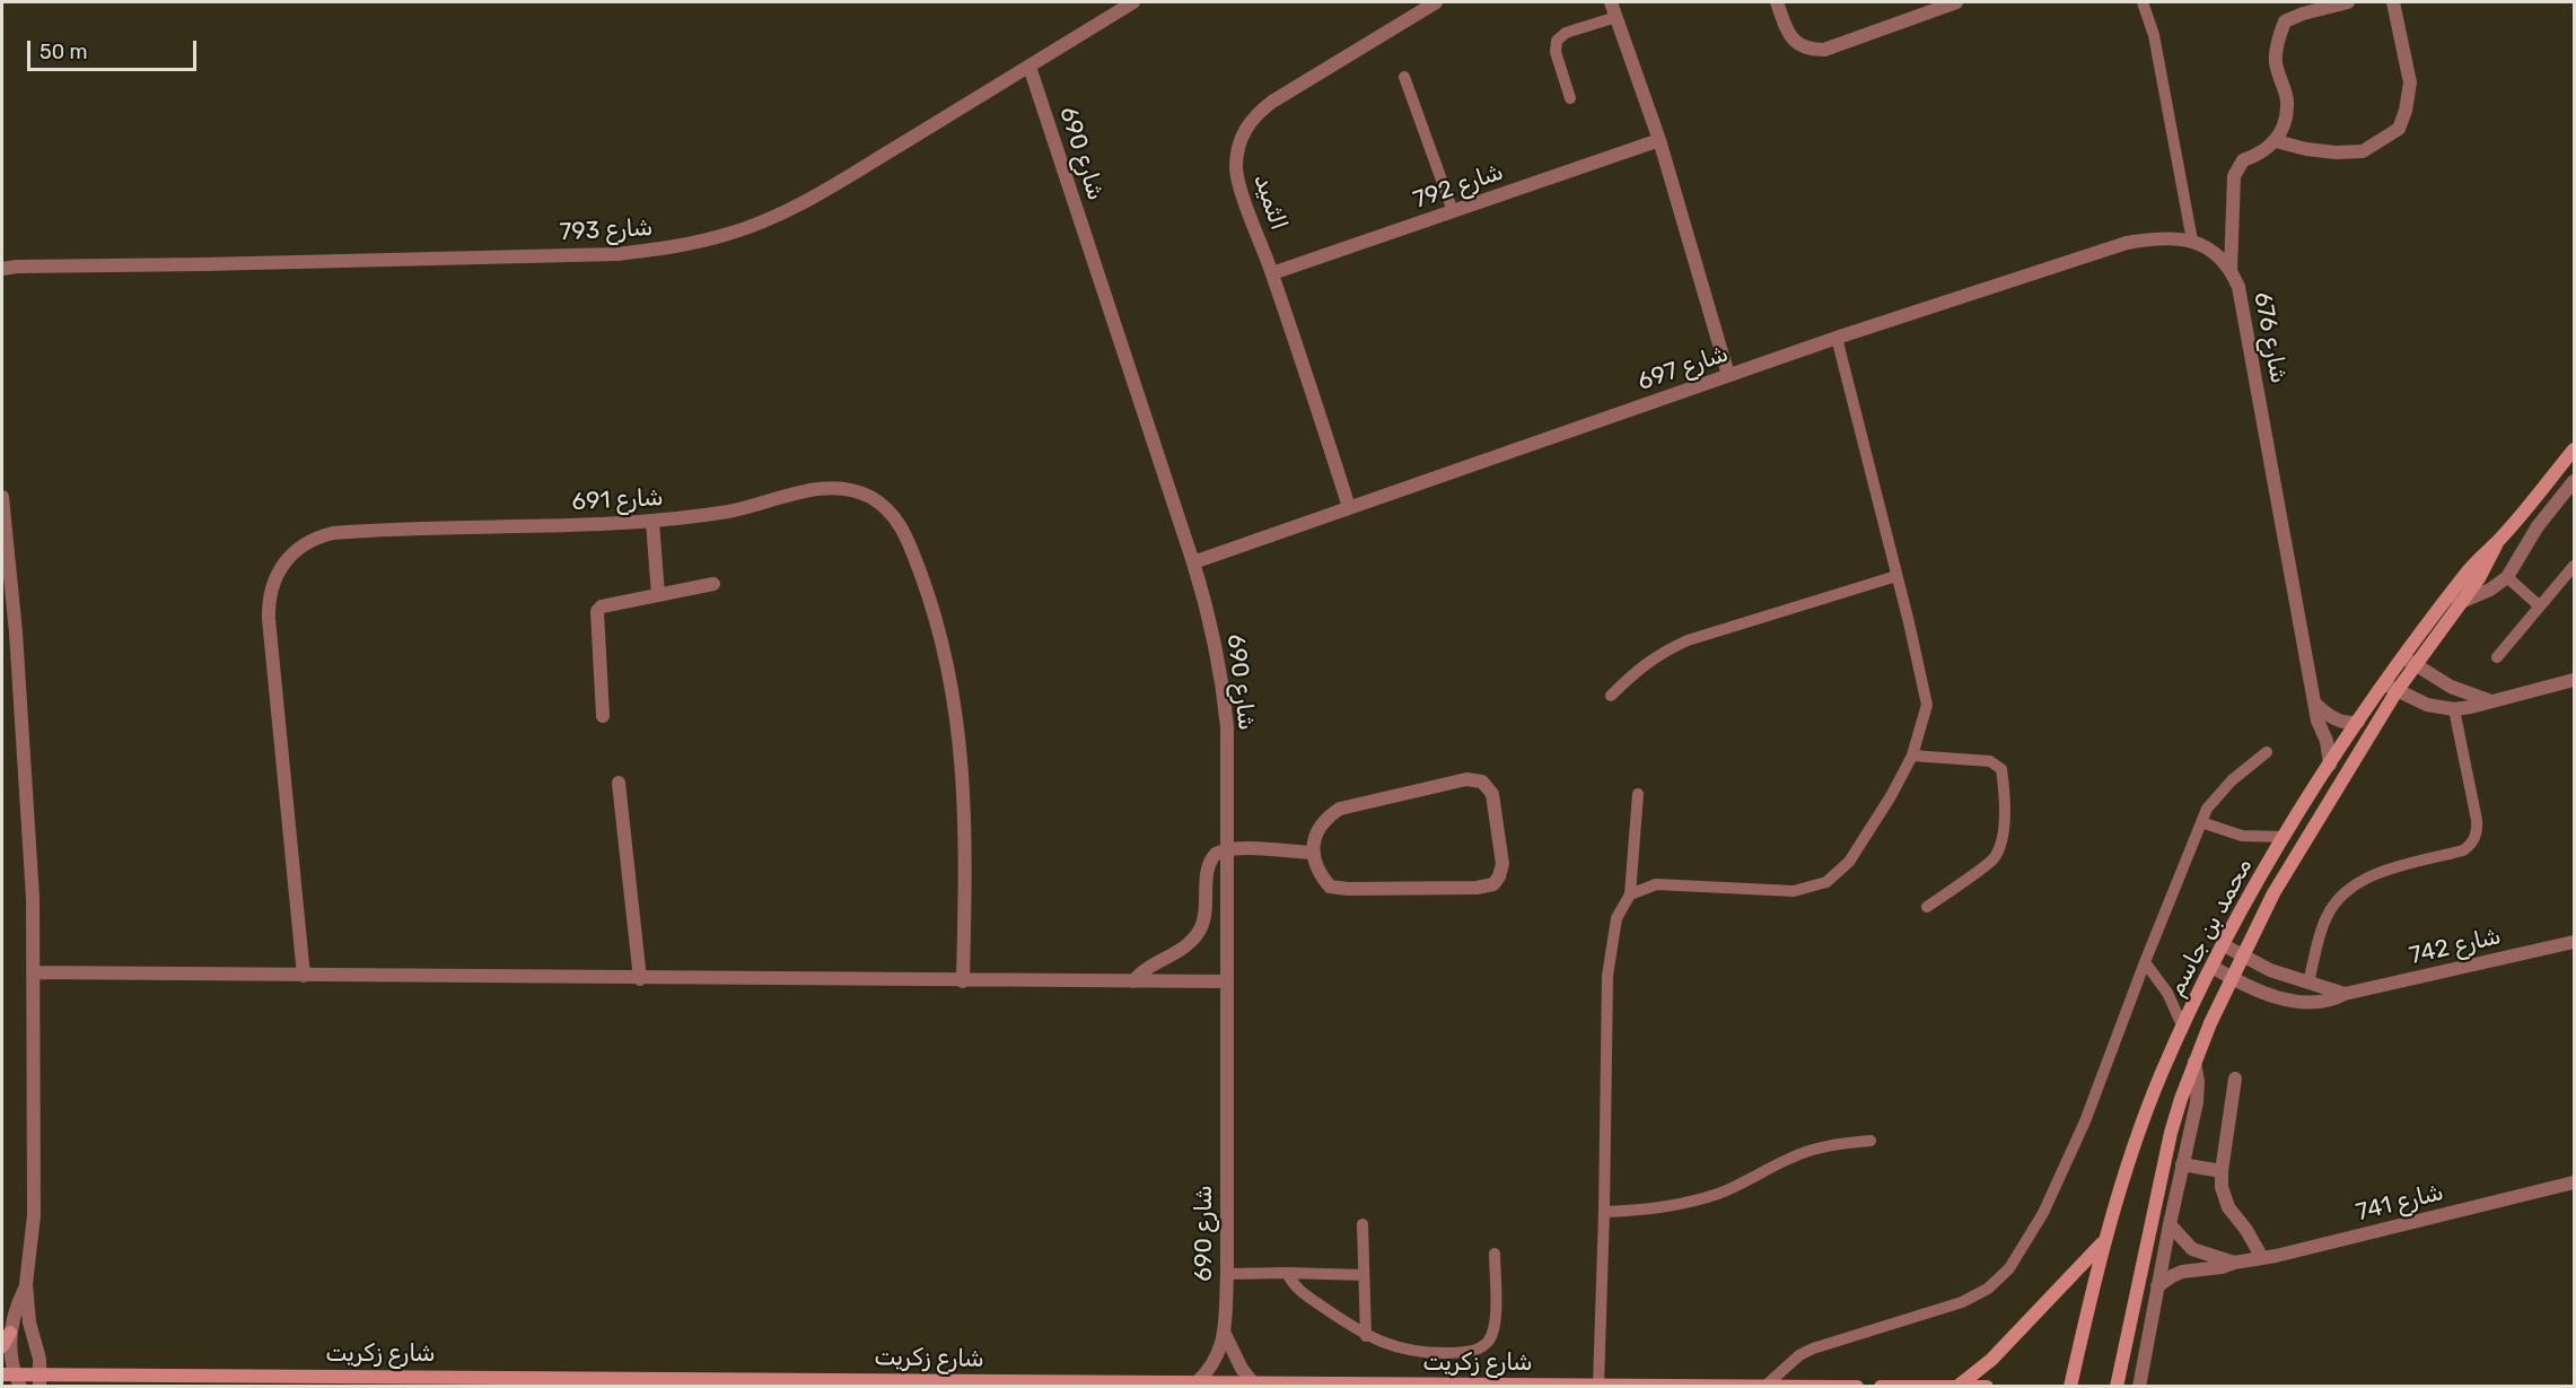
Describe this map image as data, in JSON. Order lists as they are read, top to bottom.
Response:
{
  "streets": {
    "street": [
      "شارع 690",
      "شارع 792",
      "الثميد",
      "شارع 793",
      "شارع 676",
      "شارع 697",
      "شارع 691",
      "محمد بن جاسم",
      "شارع 742",
      "شارع 741",
      "شارع زكريت"
    ]
  },
  "crossings": [
    ["شارع 690", "شارع 793"],
    ["شارع 690", "شارع 697"],
    ["شارع 690", "شارع زكريت"],
    ["شارع 792", "الثميد"],
    ["الثميد", "شارع 697"],
    ["شارع 676", "شارع 697"],
    ["شارع 676", "محمد بن جاسم"],
    ["محمد بن جاسم", "شارع 742"]
  ],
  "scale_bar": "50 m"
}
